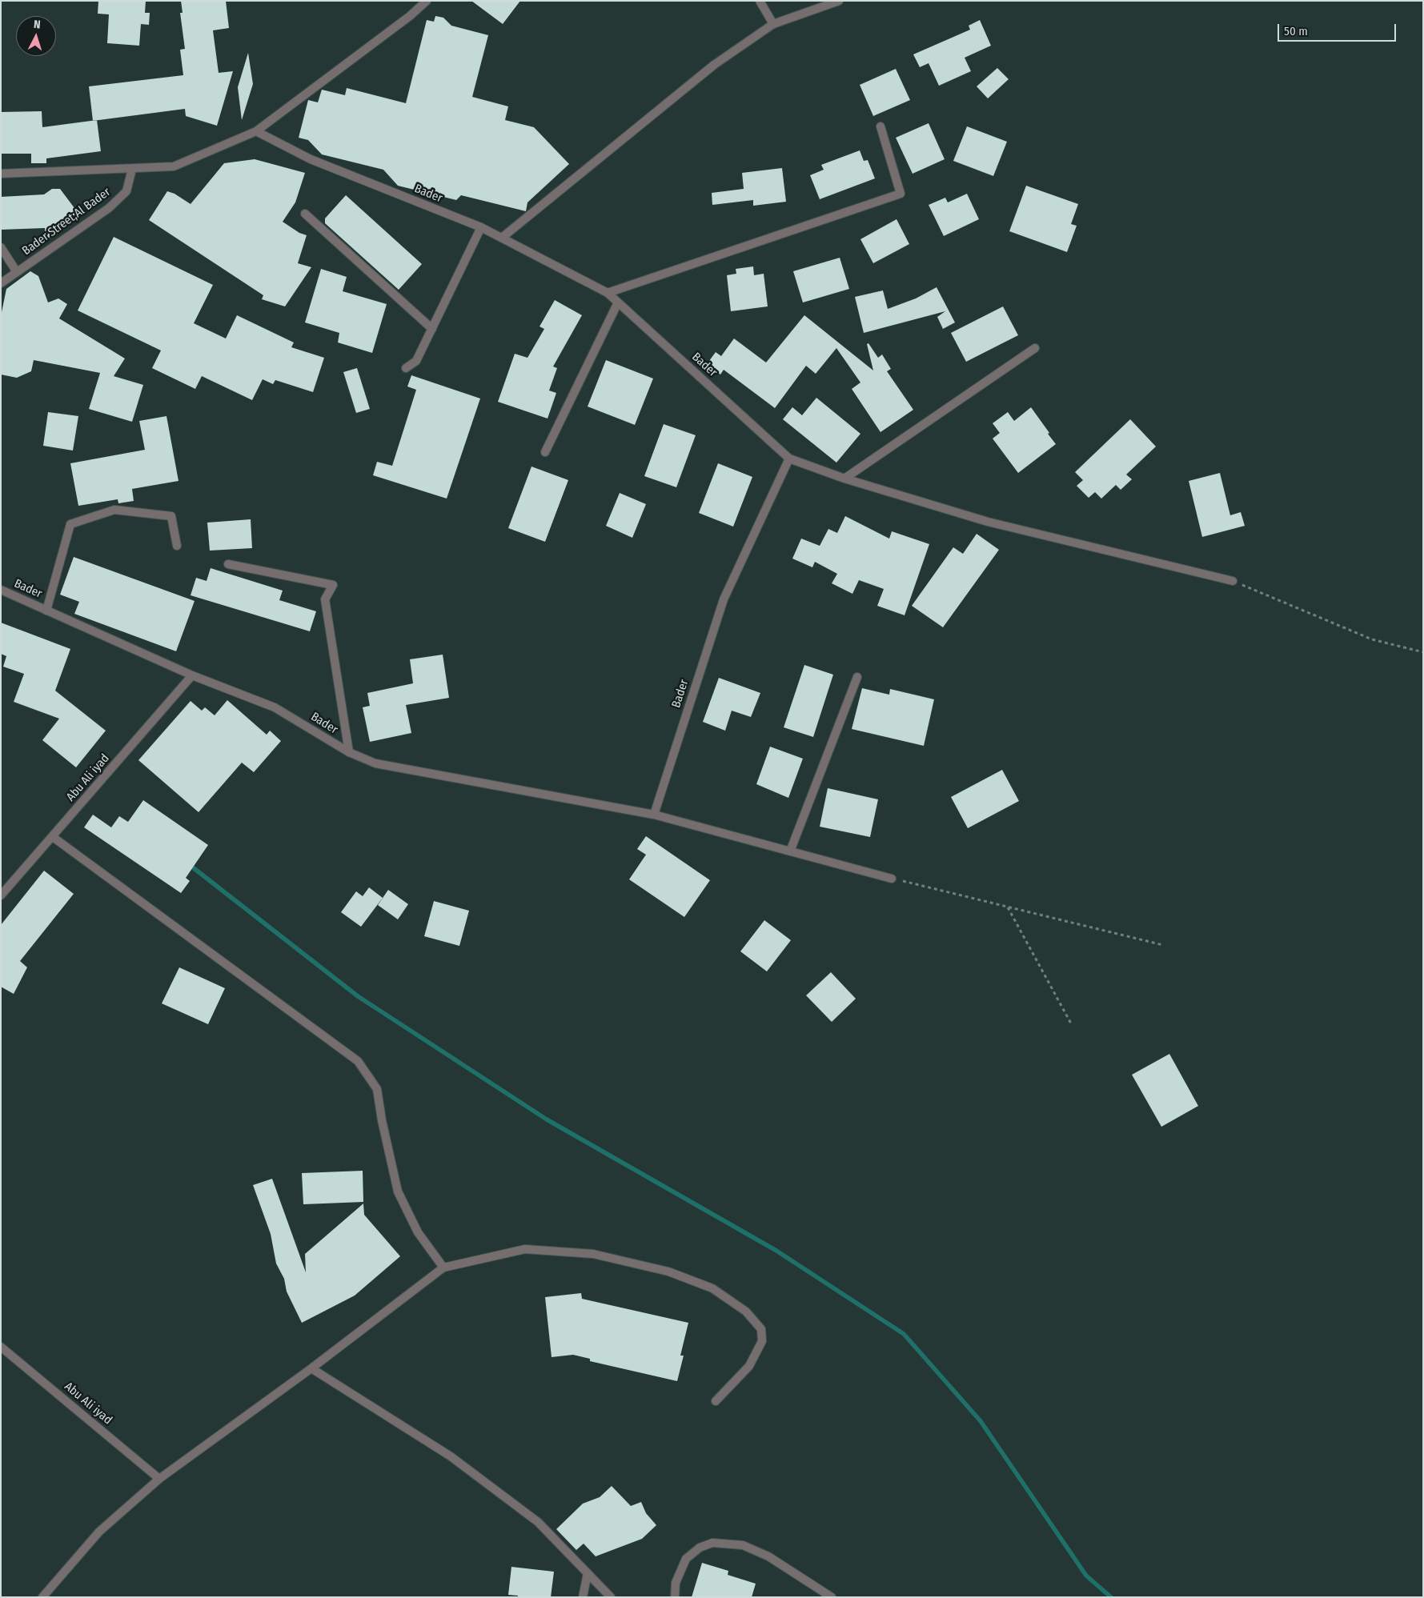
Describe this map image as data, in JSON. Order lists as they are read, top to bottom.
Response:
{
  "streets": {
    "street": ["Bader", "Bader Street;Al Bader", "Abu Ali iyad"]
  },
  "crossings": [
    ["Bader", "Abu Ali iyad"]
  ],
  "scale_bar": "50 m",
  "north": "top"
}
